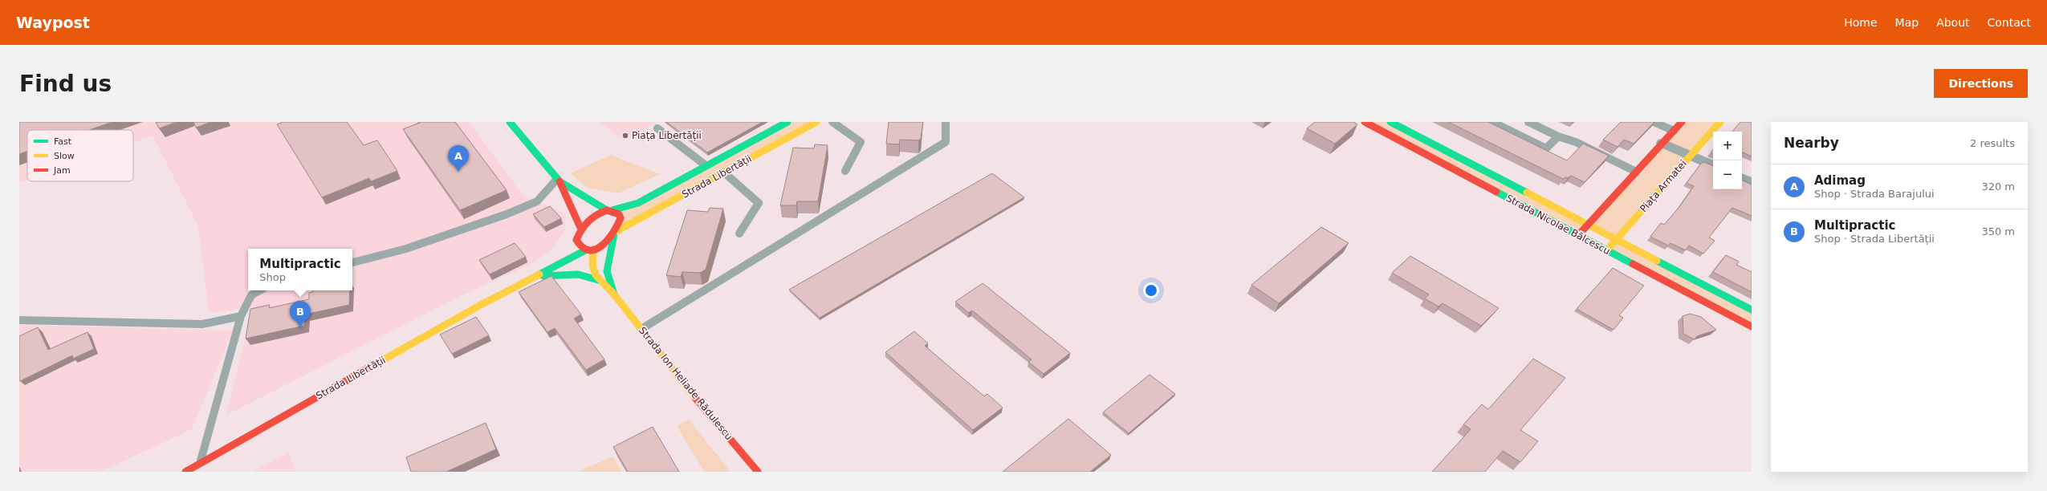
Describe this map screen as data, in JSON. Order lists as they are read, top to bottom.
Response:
{
  "streets": {
    "street": [
      "Strada Libertății",
      "Piața Armatei",
      "Strada Nicolae Bălcescu",
      "Strada Ion Heliade Rădulescu"
    ]
  },
  "crossings": [
    ["Strada Libertății", "Strada Ion Heliade Rădulescu"],
    ["Piața Armatei", "Strada Nicolae Bălcescu"]
  ],
  "places": ["Piața Libertății"],
  "legend": ["Fast", "Slow", "Jam"],
  "page": {
    "header": "Waypost",
    "nav": [
      "Home",
      "Map",
      "About",
      "Contact"
    ],
    "buttons": "Directions",
    "title": "Find us",
    "heading": ["Nearby", "2 results"],
    "map_buttons": ["+", "−"],
    "pins": ["A", "B"],
    "list": [
      {
        "mark": "A",
        "name": "Adimag",
        "note": "Shop · Strada Barajului",
        "value": "320 m"
      },
      {
        "mark": "B",
        "name": "Multipractic",
        "note": "Shop · Strada Libertății",
        "value": "350 m"
      }
    ],
    "popup": ["Multipractic", "Shop"]
  }
}
